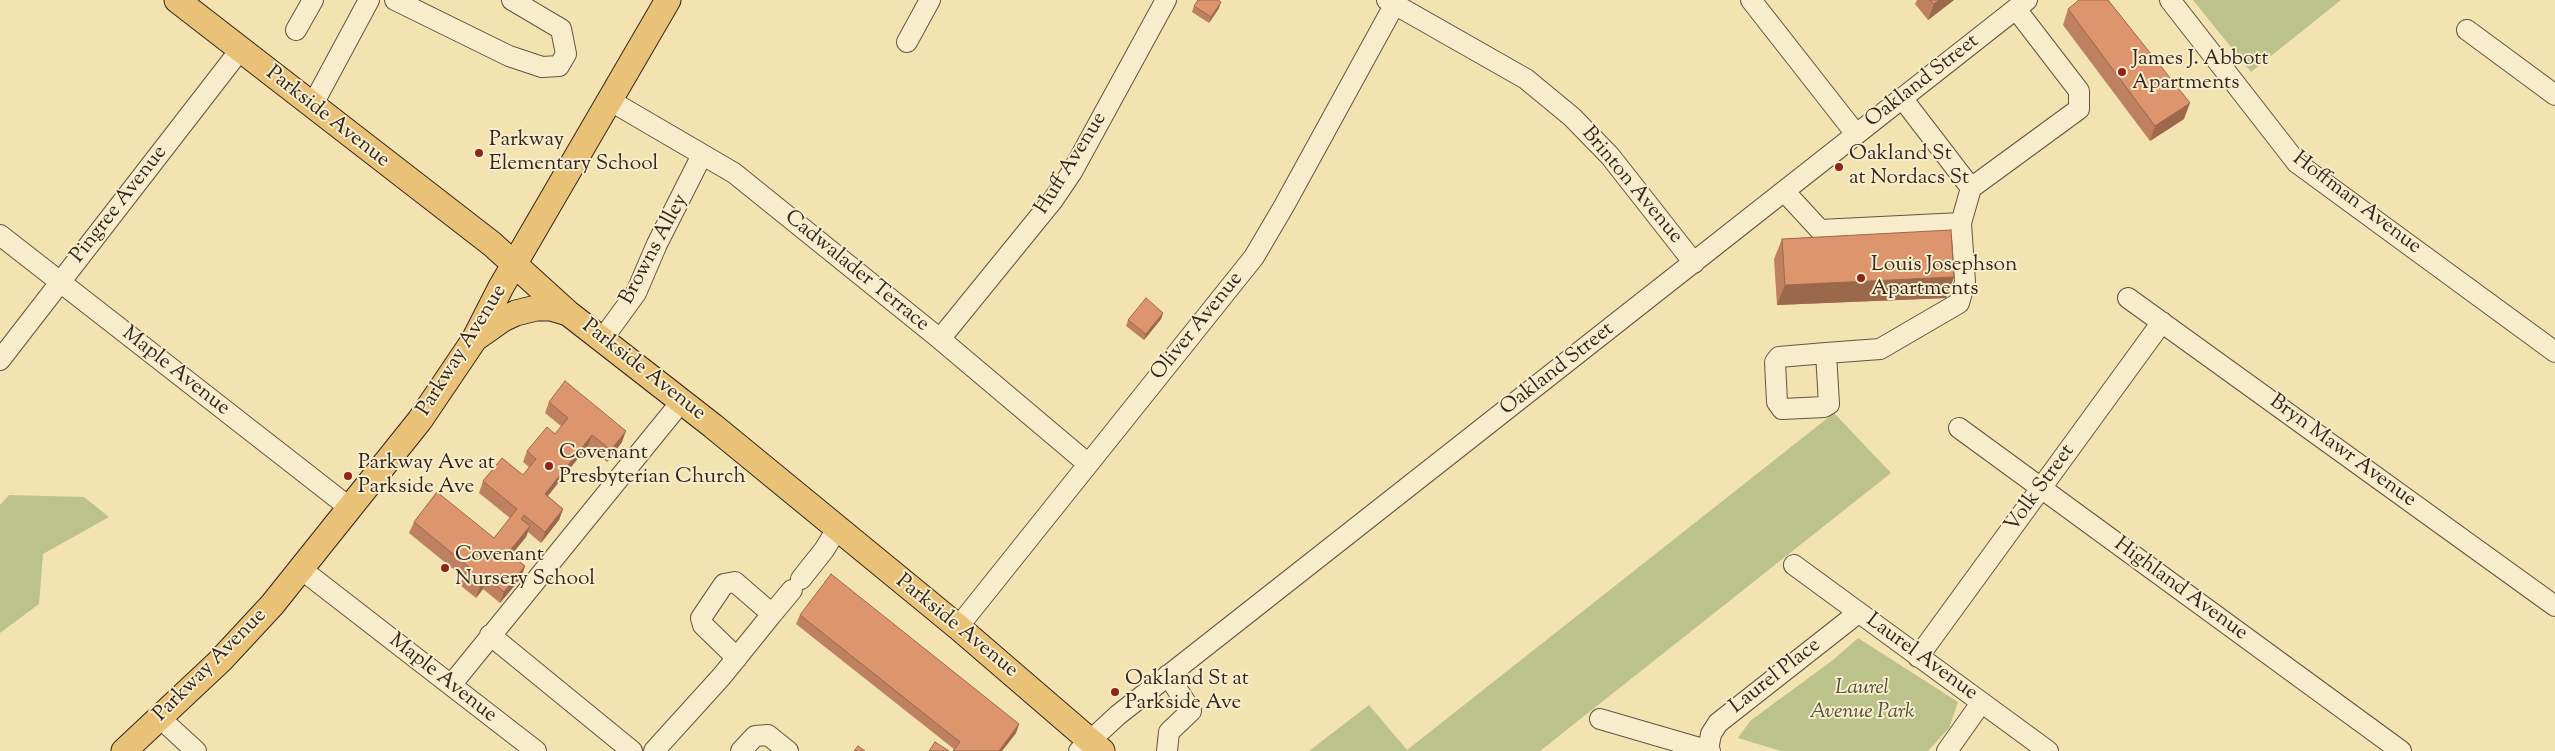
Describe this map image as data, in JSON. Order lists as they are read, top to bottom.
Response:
{
  "streets": {
    "main road": ["Parkside Avenue", "Parkway Avenue"],
    "street": [
      "Oakland Street",
      "Huff Avenue",
      "Brinton Avenue",
      "Hoffman Avenue",
      "Pingree Avenue",
      "Browns Alley",
      "Cadwalader Terrace",
      "Oliver Avenue",
      "Maple Avenue",
      "Bryn Mawr Avenue",
      "Volk Street",
      "Highland Avenue",
      "Laurel Avenue",
      "Laurel Place"
    ]
  },
  "crossings": [
    ["Oakland Street", "Parkside Avenue"],
    ["Oakland Street", "Brinton Avenue"],
    ["Parkside Avenue", "Pingree Avenue"],
    ["Parkside Avenue", "Browns Alley"],
    ["Parkside Avenue", "Oliver Avenue"],
    ["Parkside Avenue", "Parkway Avenue"],
    ["Huff Avenue", "Cadwalader Terrace"],
    ["Brinton Avenue", "Oliver Avenue"],
    ["Pingree Avenue", "Maple Avenue"],
    ["Browns Alley", "Cadwalader Terrace"],
    ["Cadwalader Terrace", "Oliver Avenue"],
    ["Cadwalader Terrace", "Parkway Avenue"],
    ["Parkway Avenue", "Maple Avenue"],
    ["Bryn Mawr Avenue", "Volk Street"],
    ["Volk Street", "Highland Avenue"],
    ["Volk Street", "Laurel Avenue"],
    ["Laurel Avenue", "Laurel Place"]
  ],
  "parks": ["Laurel Avenue Park"],
  "places": [
    "James J. Abbott Apartments",
    "Parkway Elementary School",
    "Oakland St at Nordacs St",
    "Louis Josephson Apartments",
    "Covenant Presbyterian Church",
    "Parkway Ave at Parkside Ave",
    "Covenant Nursery School",
    "Oakland St at Parkside Ave"
  ]
}
